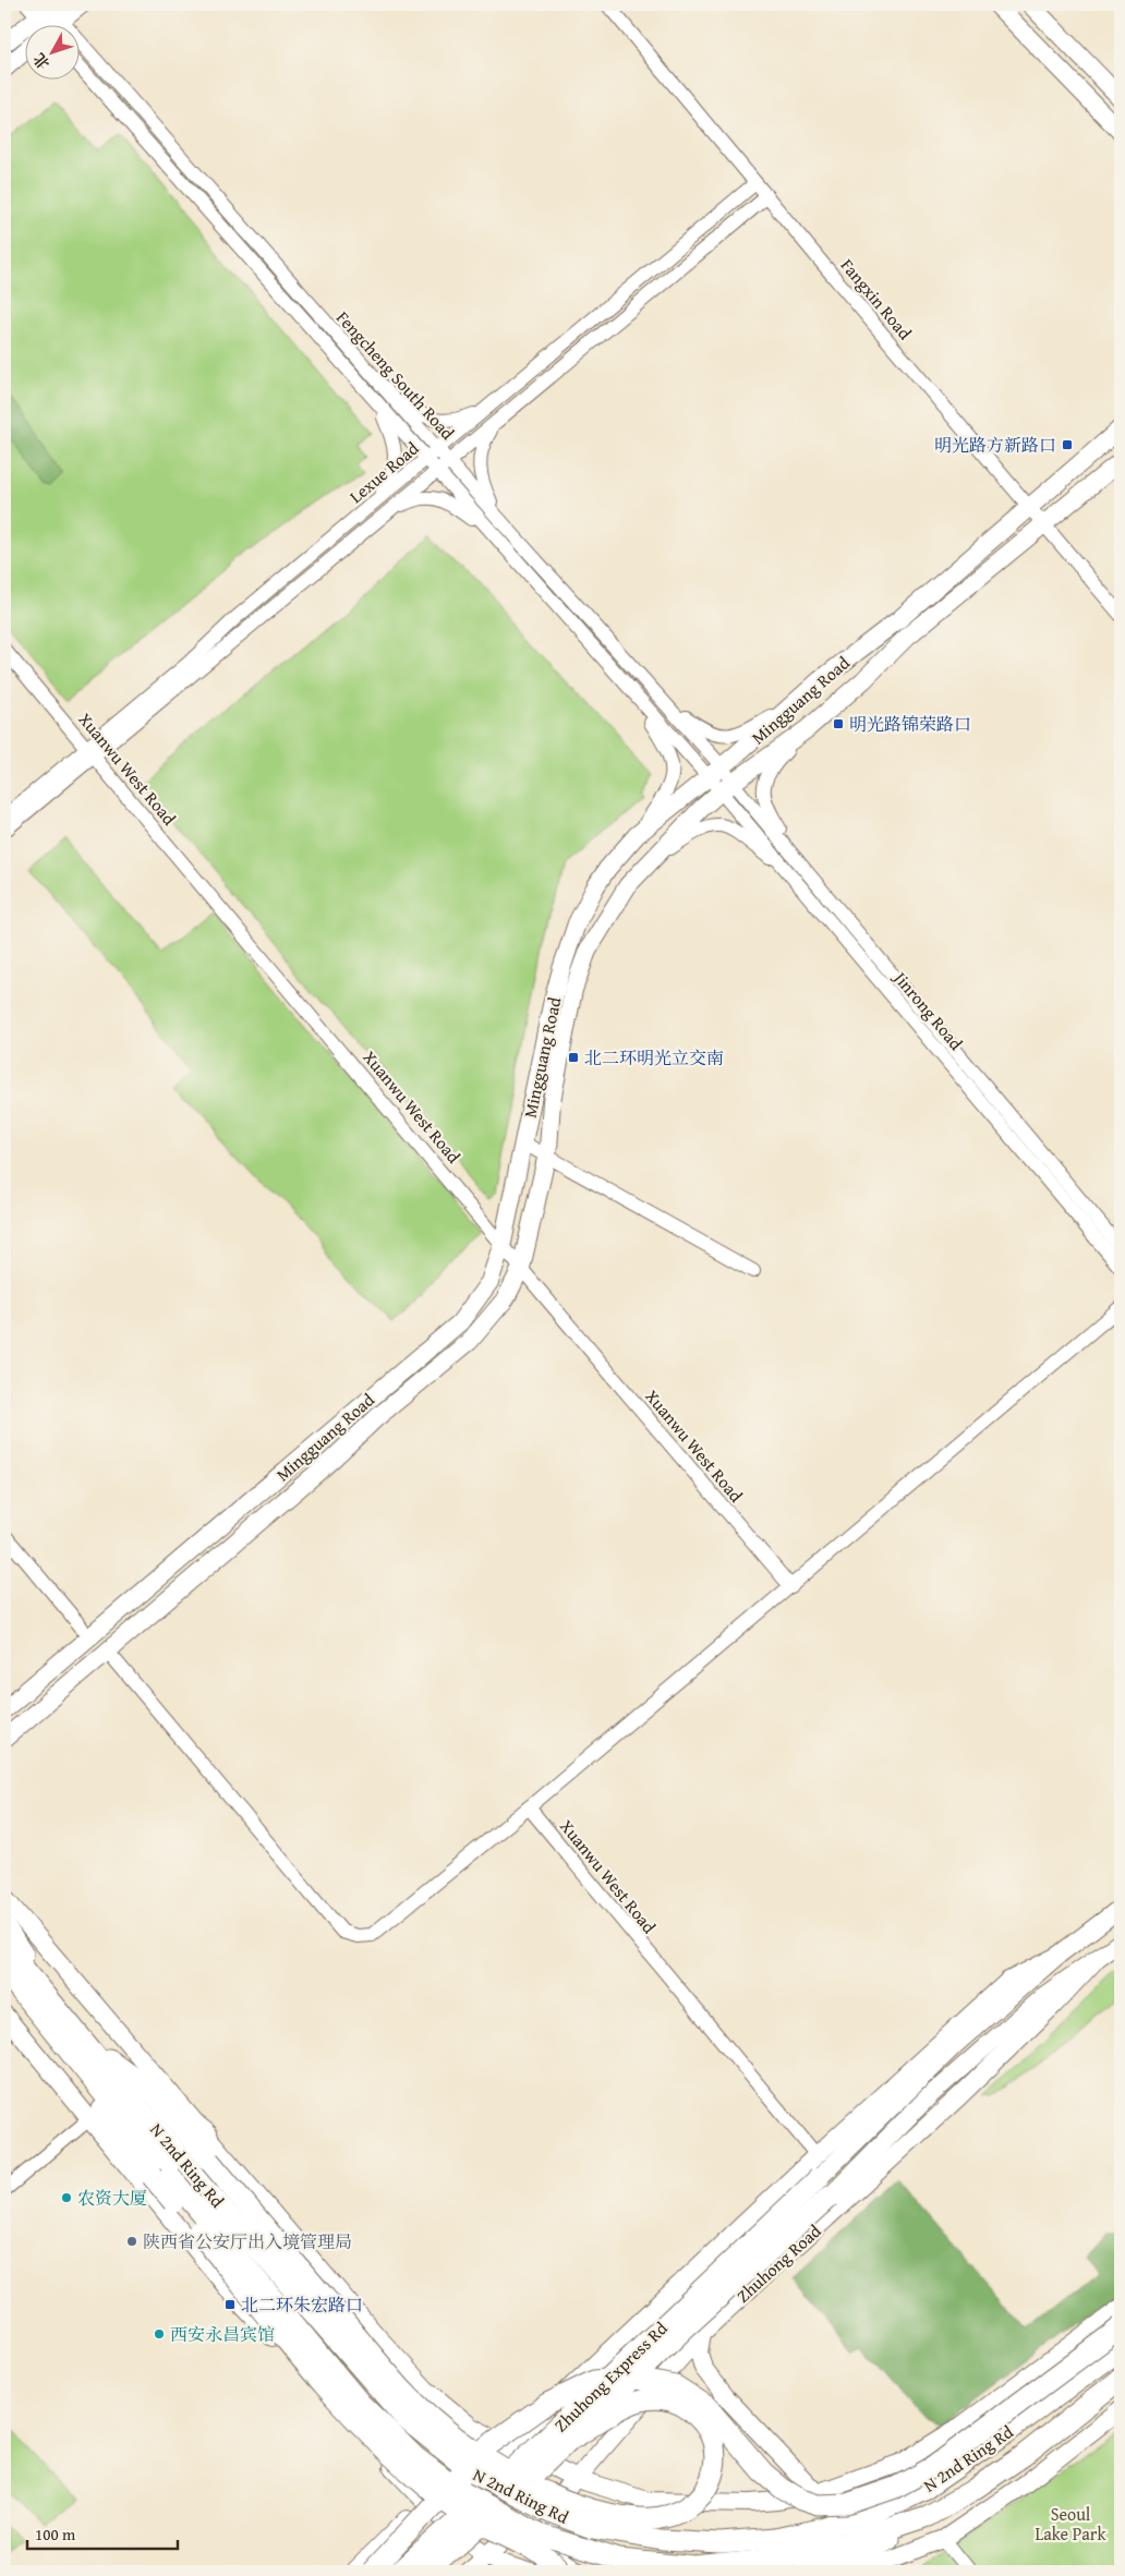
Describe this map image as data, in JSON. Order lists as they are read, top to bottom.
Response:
{
  "streets": {
    "highway": ["N 2nd Ring Rd", "Zhuhong Express Rd"],
    "main road": ["Mingguang Road", "Zhuhong Road"],
    "street": [
      "Fangxin Road",
      "Fengcheng South Road",
      "Lexue Road",
      "Xuanwu West Road",
      "Jinrong Road"
    ]
  },
  "crossings": [
    ["Fangxin Road", "Lexue Road"],
    ["Fangxin Road", "Mingguang Road"],
    ["Fengcheng South Road", "Lexue Road"],
    ["Fengcheng South Road", "Mingguang Road"],
    ["Fengcheng South Road", "Jinrong Road"],
    ["Lexue Road", "Xuanwu West Road"],
    ["Mingguang Road", "Xuanwu West Road"],
    ["Mingguang Road", "Jinrong Road"],
    ["Zhuhong Road", "Zhuhong Express Rd"]
  ],
  "parks": ["Seoul Lake Park"],
  "places": {
    "transit": [
      "明光路方新路口",
      "明光路锦荣路口",
      "北二环明光立交南",
      "北二环朱宏路口"
    ],
    "other": ["农资大厦", "陕西省公安厅出入境管理局", "西安永昌宾馆"]
  },
  "scale_bar": "100 m",
  "north": "bottom left"
}
